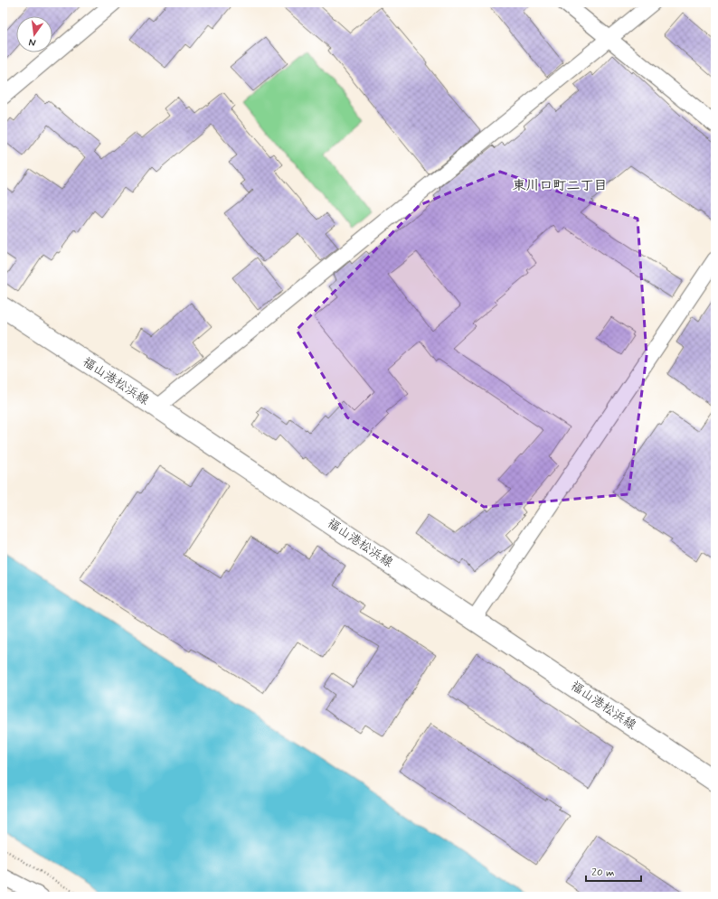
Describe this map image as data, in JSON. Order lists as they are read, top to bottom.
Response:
{
  "streets": {
    "main road": ["福山港松浜線"]
  },
  "districts": ["東川口町二丁目"],
  "scale_bar": "20 m",
  "north": "bottom"
}
